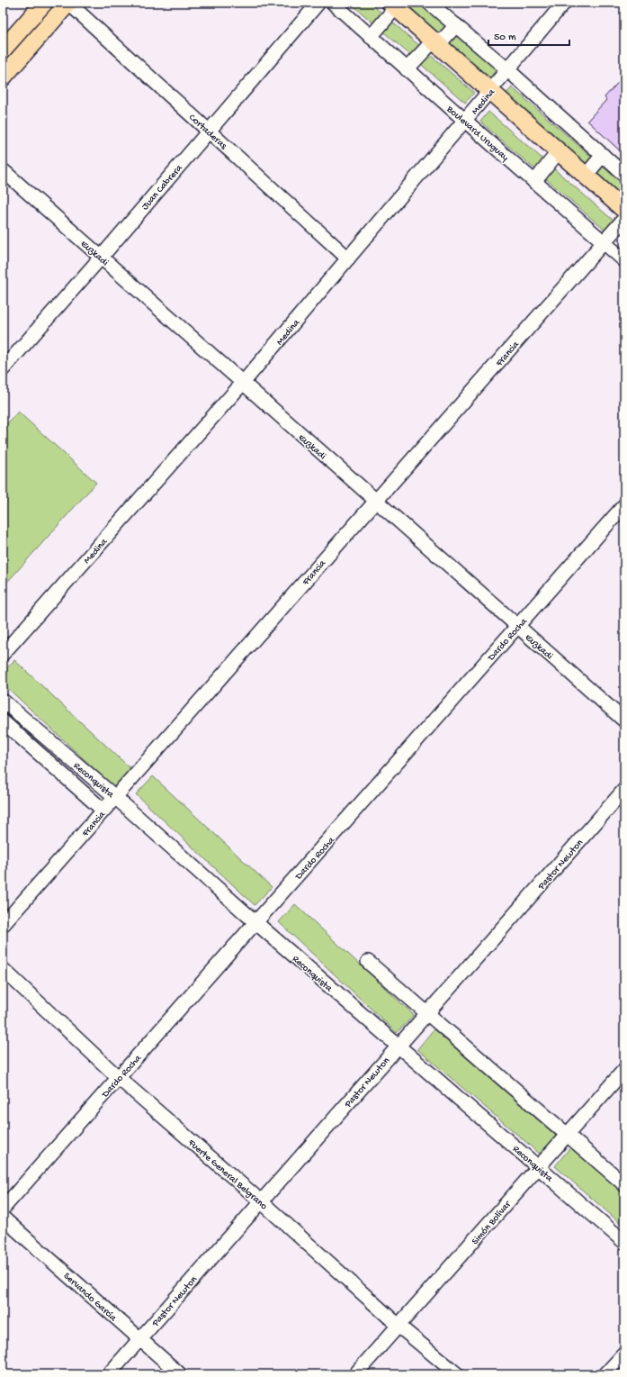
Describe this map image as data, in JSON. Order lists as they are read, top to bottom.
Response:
{
  "streets": {
    "street": [
      "Medina",
      "Cortaderas",
      "Boulevard Uruguay",
      "Juan Cabrera",
      "Euzkadi",
      "Francia",
      "Dardo Rocha",
      "Reconquista",
      "Pastor Newton",
      "Fuerte General Belgrano",
      "Simón Bolívar",
      "Servando García"
    ]
  },
  "crossings": [
    ["Medina", "Cortaderas"],
    ["Medina", "Boulevard Uruguay"],
    ["Medina", "Euzkadi"],
    ["Cortaderas", "Juan Cabrera"],
    ["Boulevard Uruguay", "Francia"],
    ["Juan Cabrera", "Euzkadi"],
    ["Euzkadi", "Francia"],
    ["Euzkadi", "Dardo Rocha"],
    ["Francia", "Reconquista"],
    ["Dardo Rocha", "Reconquista"],
    ["Dardo Rocha", "Fuerte General Belgrano"],
    ["Reconquista", "Pastor Newton"],
    ["Reconquista", "Simón Bolívar"],
    ["Pastor Newton", "Fuerte General Belgrano"],
    ["Pastor Newton", "Servando García"],
    ["Fuerte General Belgrano", "Simón Bolívar"]
  ],
  "scale_bar": "50 m"
}
